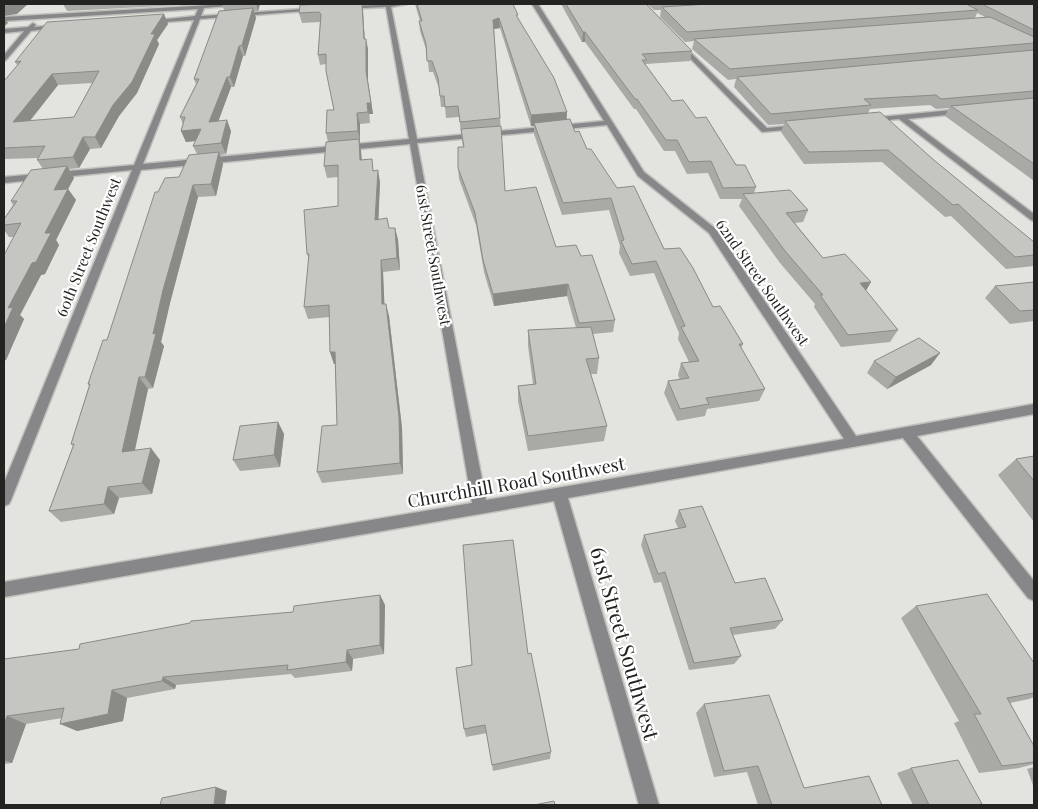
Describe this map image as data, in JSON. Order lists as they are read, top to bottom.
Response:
{
  "streets": {
    "street": [
      "60th Street Southwest",
      "61st Street Southwest",
      "62nd Street Southwest",
      "Churchhill Road Southwest"
    ]
  },
  "crossings": [
    ["61st Street Southwest", "Churchhill Road Southwest"],
    ["62nd Street Southwest", "Churchhill Road Southwest"]
  ]
}
